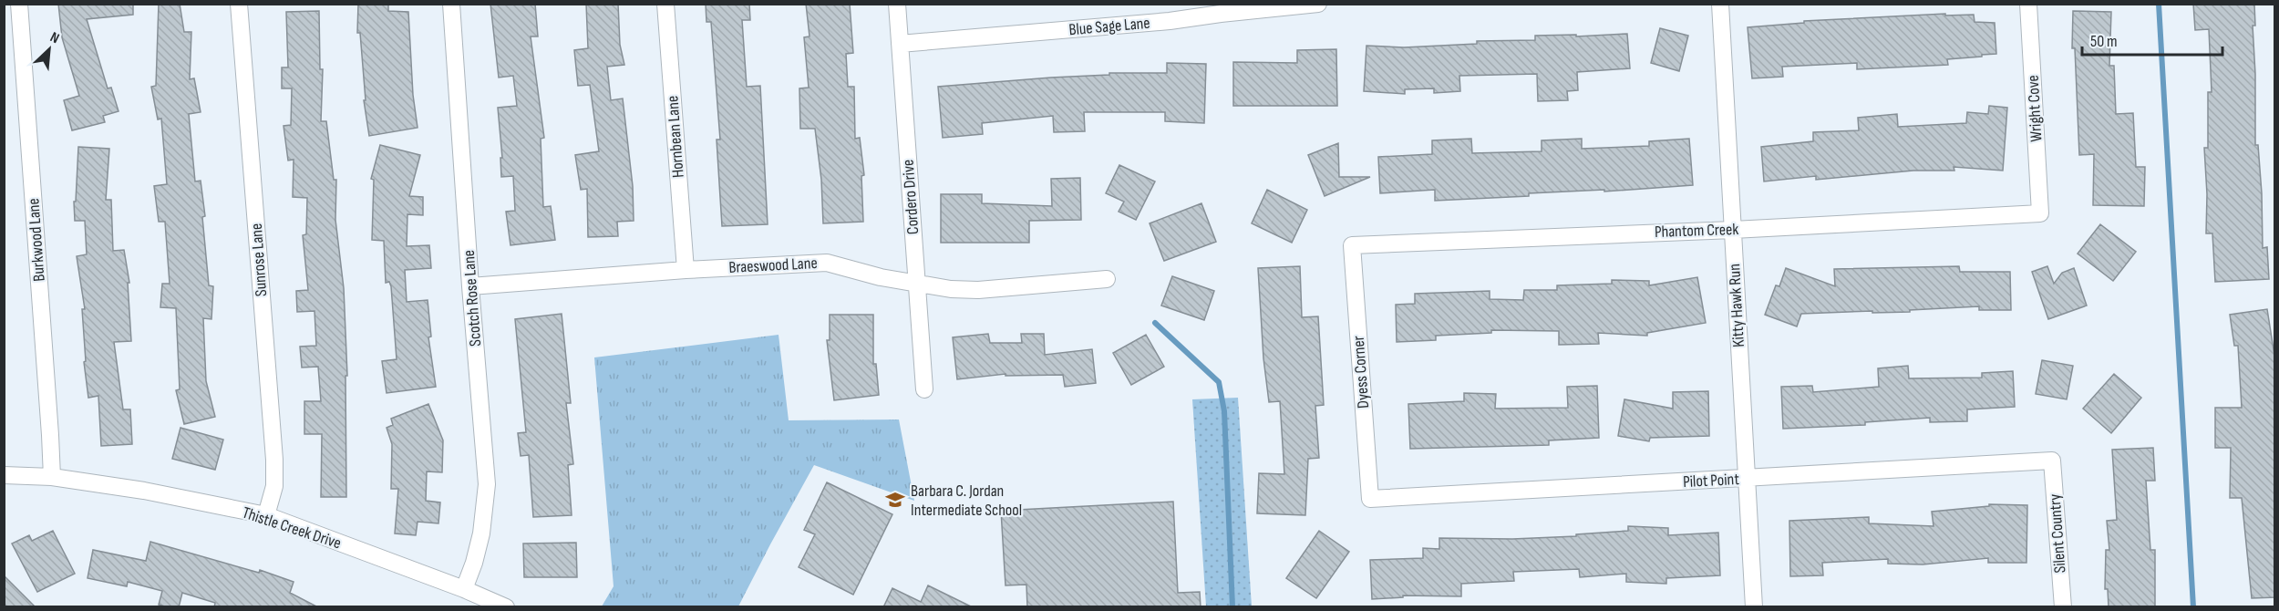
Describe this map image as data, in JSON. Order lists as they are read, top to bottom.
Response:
{
  "streets": {
    "street": [
      "Blue Sage Lane",
      "Wright Cove",
      "Hornbean Lane",
      "Cordero Drive",
      "Phantom Creek",
      "Burkwood Lane",
      "Sunrose Lane",
      "Braeswood Lane",
      "Scotch Rose Lane",
      "Kitty Hawk Run",
      "Dyess Corner",
      "Pilot Point",
      "Thistle Creek Drive",
      "Silent Country"
    ]
  },
  "crossings": [
    ["Blue Sage Lane", "Cordero Drive"],
    ["Wright Cove", "Phantom Creek"],
    ["Hornbean Lane", "Braeswood Lane"],
    ["Cordero Drive", "Braeswood Lane"],
    ["Phantom Creek", "Kitty Hawk Run"],
    ["Phantom Creek", "Dyess Corner"],
    ["Burkwood Lane", "Thistle Creek Drive"],
    ["Sunrose Lane", "Thistle Creek Drive"],
    ["Braeswood Lane", "Scotch Rose Lane"],
    ["Scotch Rose Lane", "Thistle Creek Drive"],
    ["Kitty Hawk Run", "Pilot Point"],
    ["Dyess Corner", "Pilot Point"],
    ["Pilot Point", "Silent Country"]
  ],
  "places": {
    "school or university": ["Barbara C. Jordan Intermediate School"]
  },
  "scale_bar": "50 m",
  "north": "top right"
}
